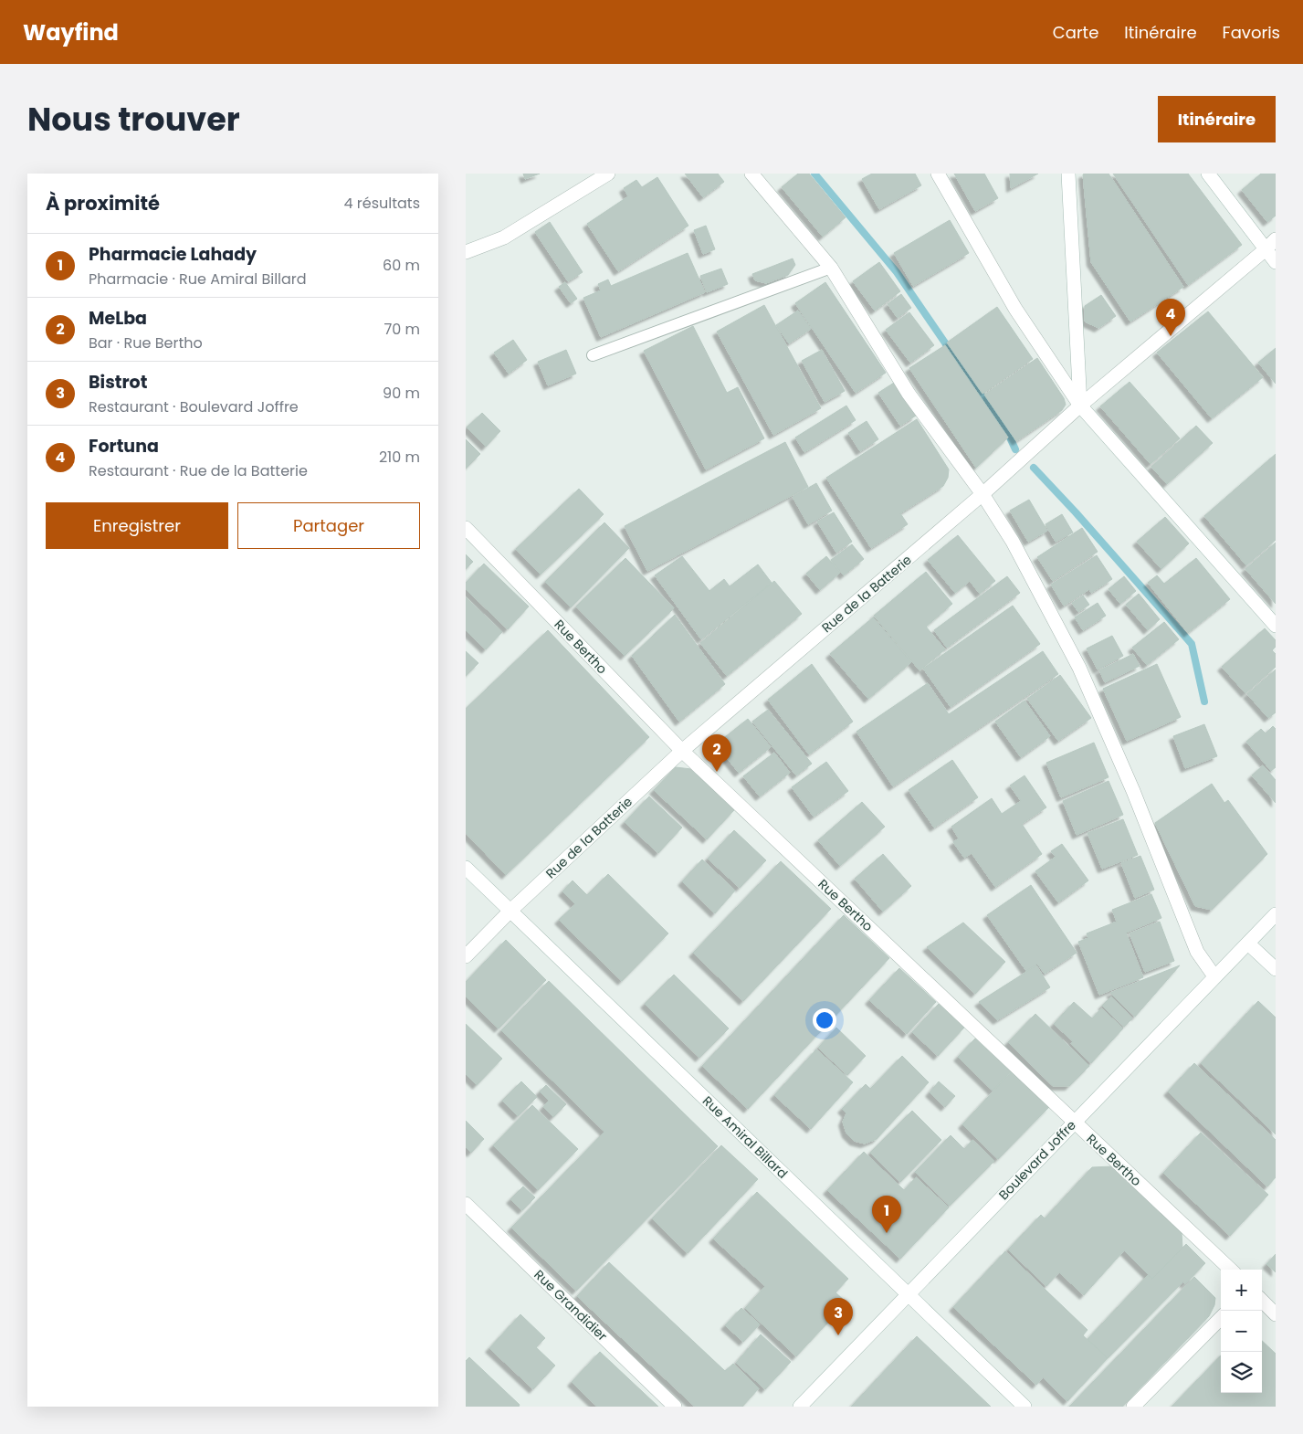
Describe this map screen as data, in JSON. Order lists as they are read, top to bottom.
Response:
{
  "streets": {
    "street": [
      "Rue de la Batterie",
      "Rue Bertho",
      "Rue Amiral Billard",
      "Boulevard Joffre",
      "Rue Grandidier"
    ]
  },
  "crossings": [
    ["Rue de la Batterie", "Rue Bertho"],
    ["Rue de la Batterie", "Rue Amiral Billard"],
    ["Rue Bertho", "Boulevard Joffre"],
    ["Rue Amiral Billard", "Boulevard Joffre"]
  ],
  "page": {
    "header": "Wayfind",
    "nav": ["Carte", "Itinéraire", "Favoris"],
    "title": "Nous trouver",
    "buttons": [
      "Itinéraire",
      ["Enregistrer", "Partager"]
    ],
    "heading": ["À proximité", "4 résultats"],
    "list": [
      {
        "mark": "1",
        "name": "Pharmacie Lahady",
        "note": "Pharmacie · Rue Amiral Billard",
        "value": "60 m"
      },
      {
        "mark": "2",
        "name": "MeLba",
        "note": "Bar · Rue Bertho",
        "value": "70 m"
      },
      {
        "mark": "3",
        "name": "Bistrot",
        "note": "Restaurant · Boulevard Joffre",
        "value": "90 m"
      },
      {
        "mark": "4",
        "name": "Fortuna",
        "note": "Restaurant · Rue de la Batterie",
        "value": "210 m"
      }
    ],
    "pins": [
      "4",
      "2",
      "1",
      "3"
    ],
    "map_buttons": ["+", "−"]
  }
}
